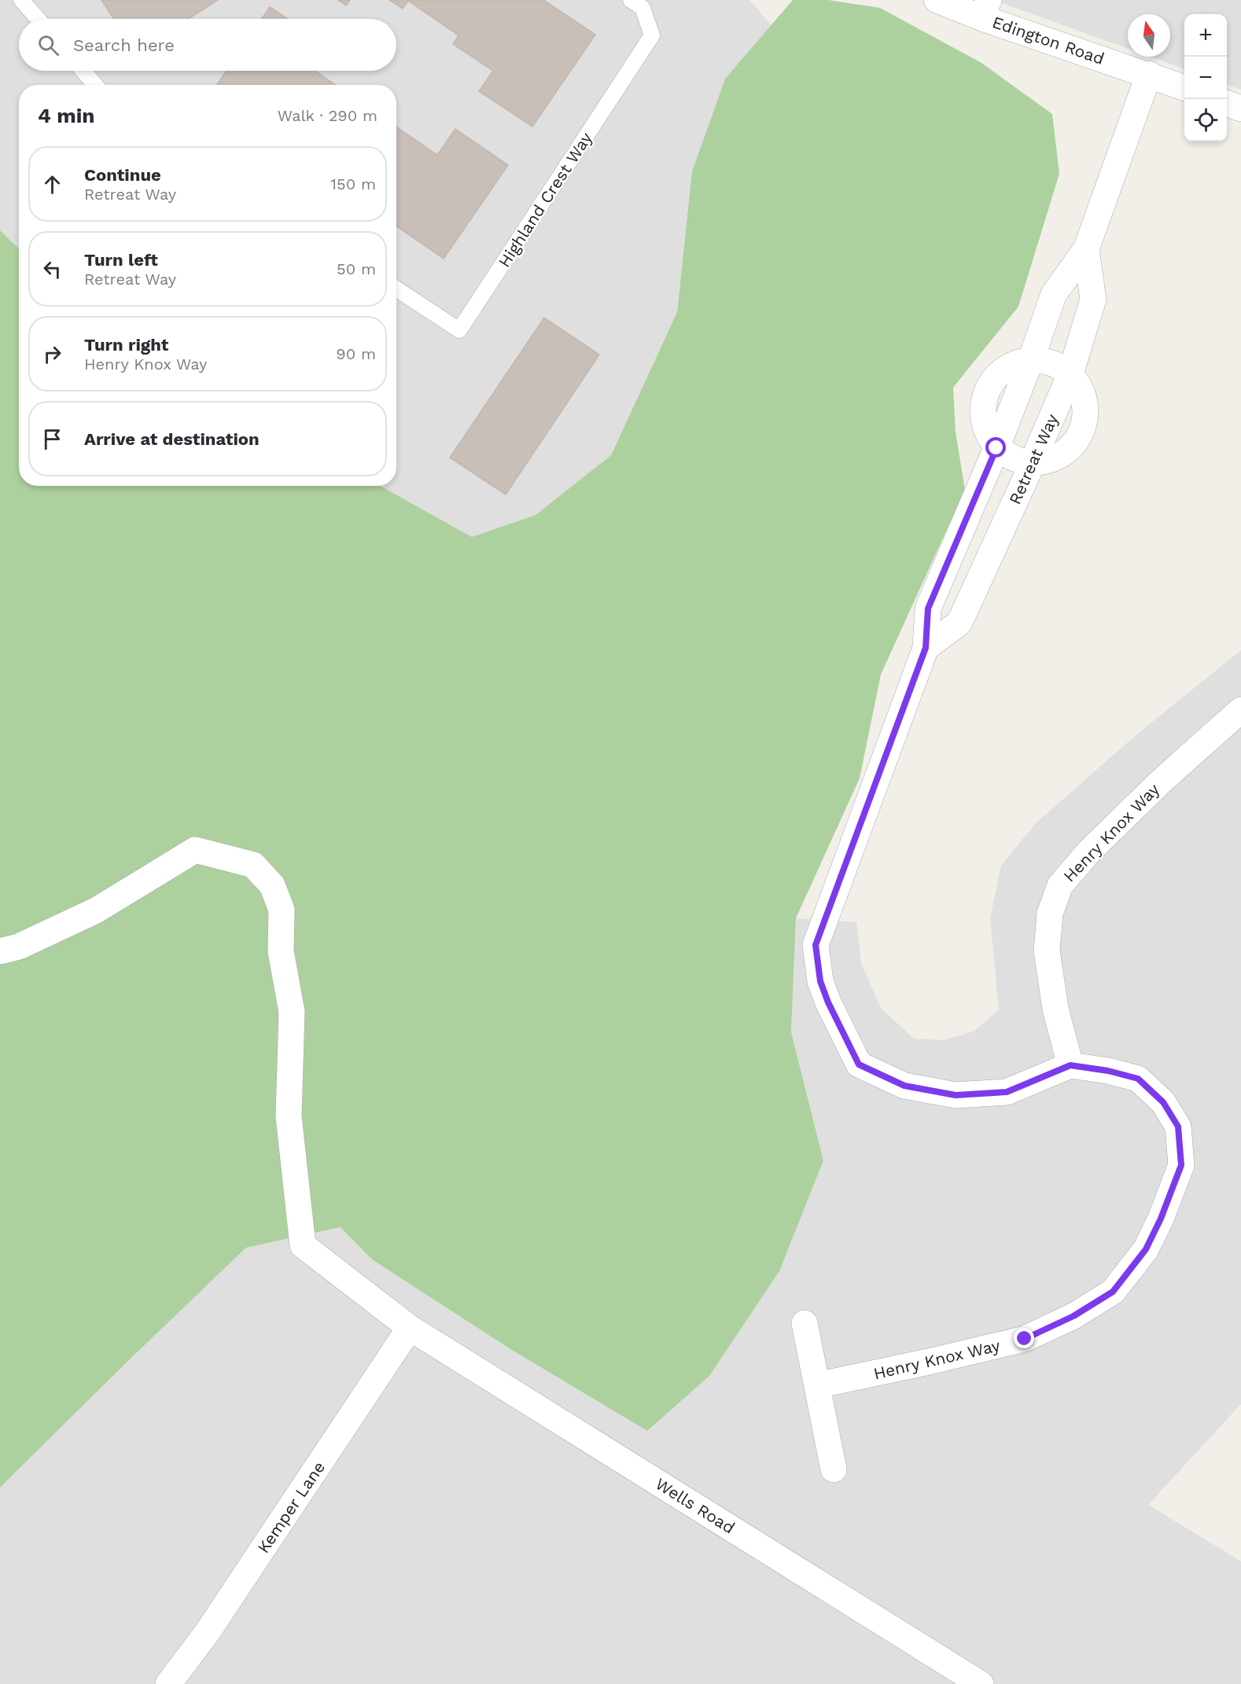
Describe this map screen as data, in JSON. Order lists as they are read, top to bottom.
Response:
{
  "streets": {
    "street": [
      "Edington Road",
      "Retreat Way",
      "Henry Knox Way",
      "Wells Road",
      "Kemper Lane"
    ],
    "lane": ["Highland Crest Way"]
  },
  "crossings": [
    ["Edington Road", "Retreat Way"],
    ["Wells Road", "Kemper Lane"]
  ],
  "north": "top",
  "page": {
    "map_buttons": ["+", "−"],
    "search": "Search here",
    "heading": ["4 min", "Walk · 290 m"],
    "list": [
      ["Continue", "Retreat Way", "150 m"],
      ["Turn left", "Retreat Way", "50 m"],
      ["Turn right", "Henry Knox Way", "90 m"],
      "Arrive at destination"
    ]
  }
}
